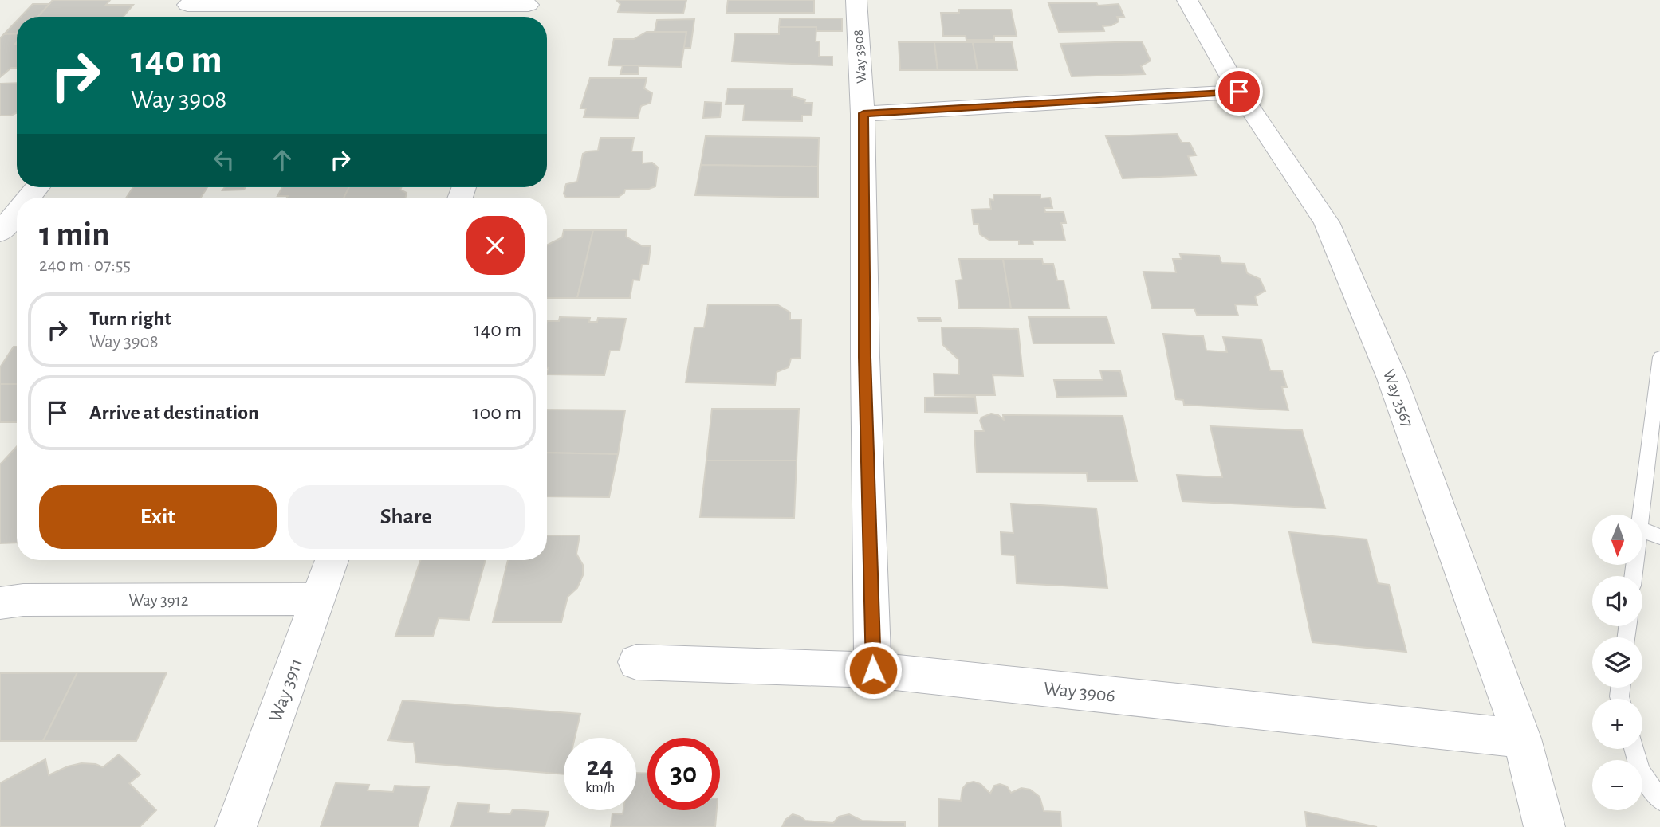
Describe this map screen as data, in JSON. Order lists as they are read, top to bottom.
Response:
{
  "streets": {
    "street": [
      "Way 3908",
      "Way 3567",
      "Way 3912",
      "Way 3911",
      "Way 3906"
    ]
  },
  "crossings": [
    ["Way 3908", "Way 3906"],
    ["Way 3567", "Way 3906"],
    ["Way 3912", "Way 3911"]
  ],
  "north": "bottom",
  "page": {
    "turn": ["140 m", "Way 3908"],
    "heading": ["1 min", "240 m · 07:55"],
    "list": [
      {
        "name": "Turn right",
        "note": "Way 3908",
        "value": "140 m"
      },
      {
        "name": "Arrive at destination",
        "value": "100 m"
      }
    ],
    "buttons": ["Exit", "Share"],
    "map_buttons": ["+", "−"],
    "speed": "24 km/h",
    "limit": "30"
  }
}
